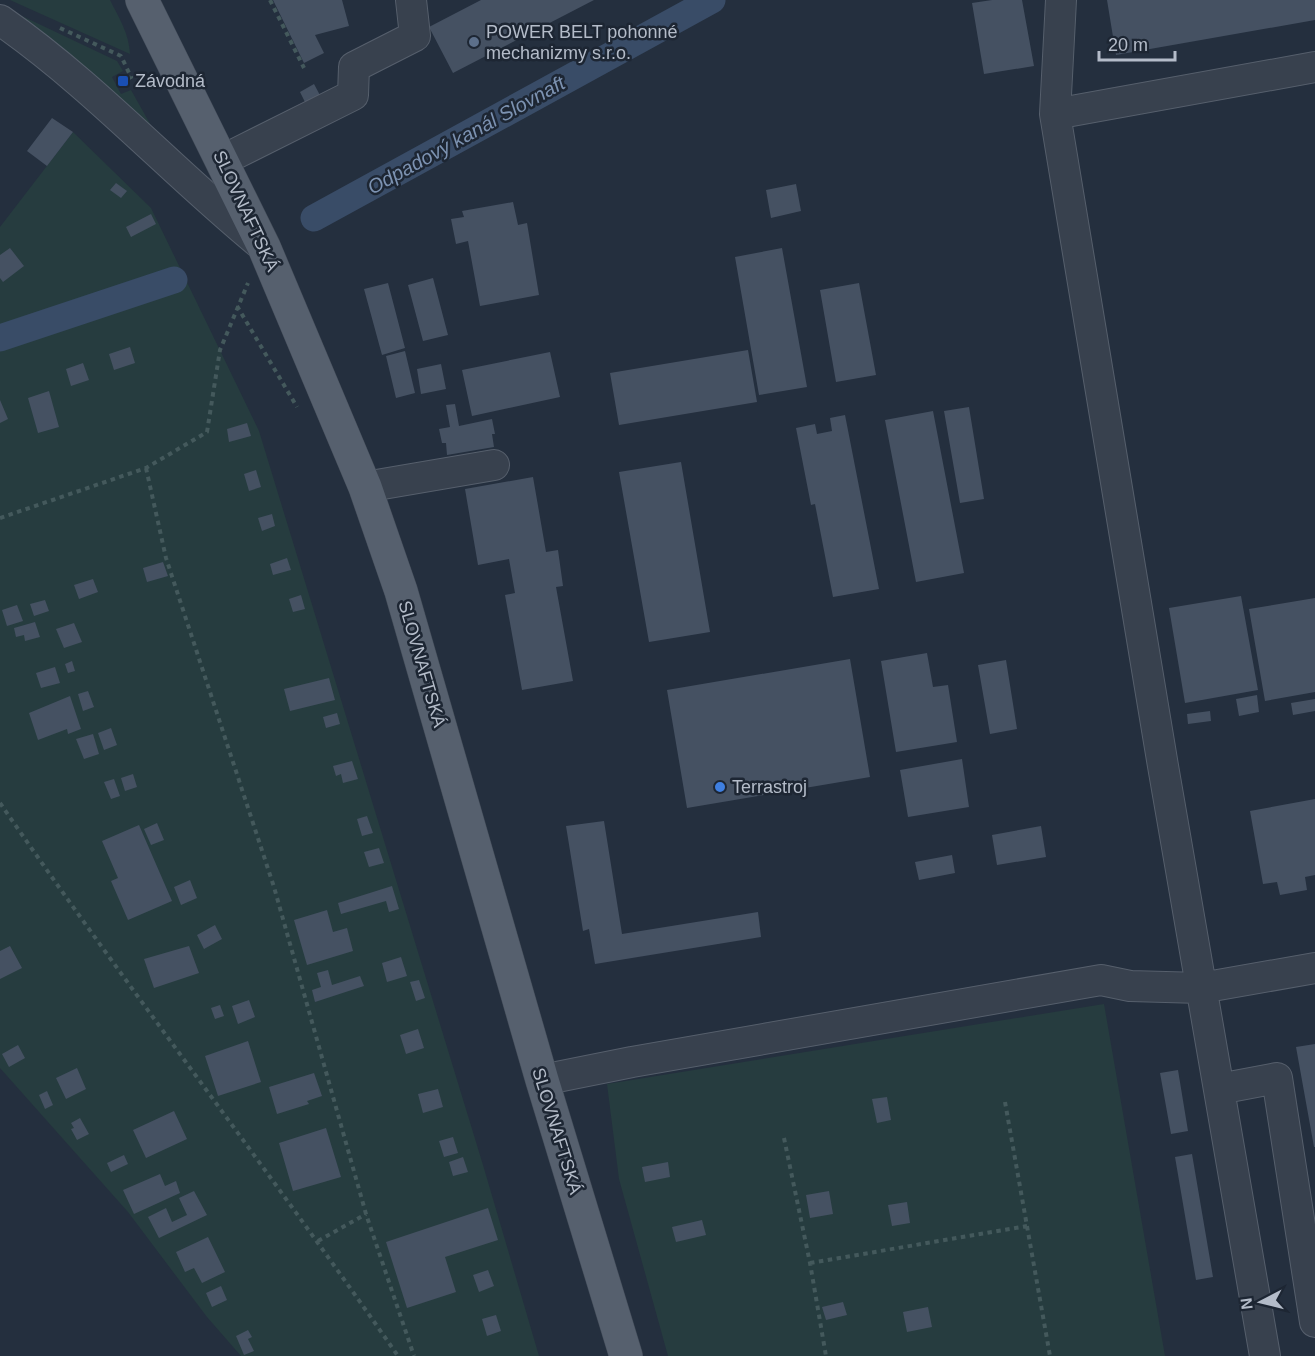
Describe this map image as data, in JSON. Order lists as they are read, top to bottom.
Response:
{
  "streets": {
    "main road": ["SLOVNAFTSKÁ"]
  },
  "water": ["Odpadový kanál Slovnaft"],
  "places": {
    "other": ["POWER BELT pohonné mechanizmy s.r.o.", "Terrastroj"],
    "transit": ["Závodná"]
  },
  "scale_bar": "20 m",
  "north": "left"
}
